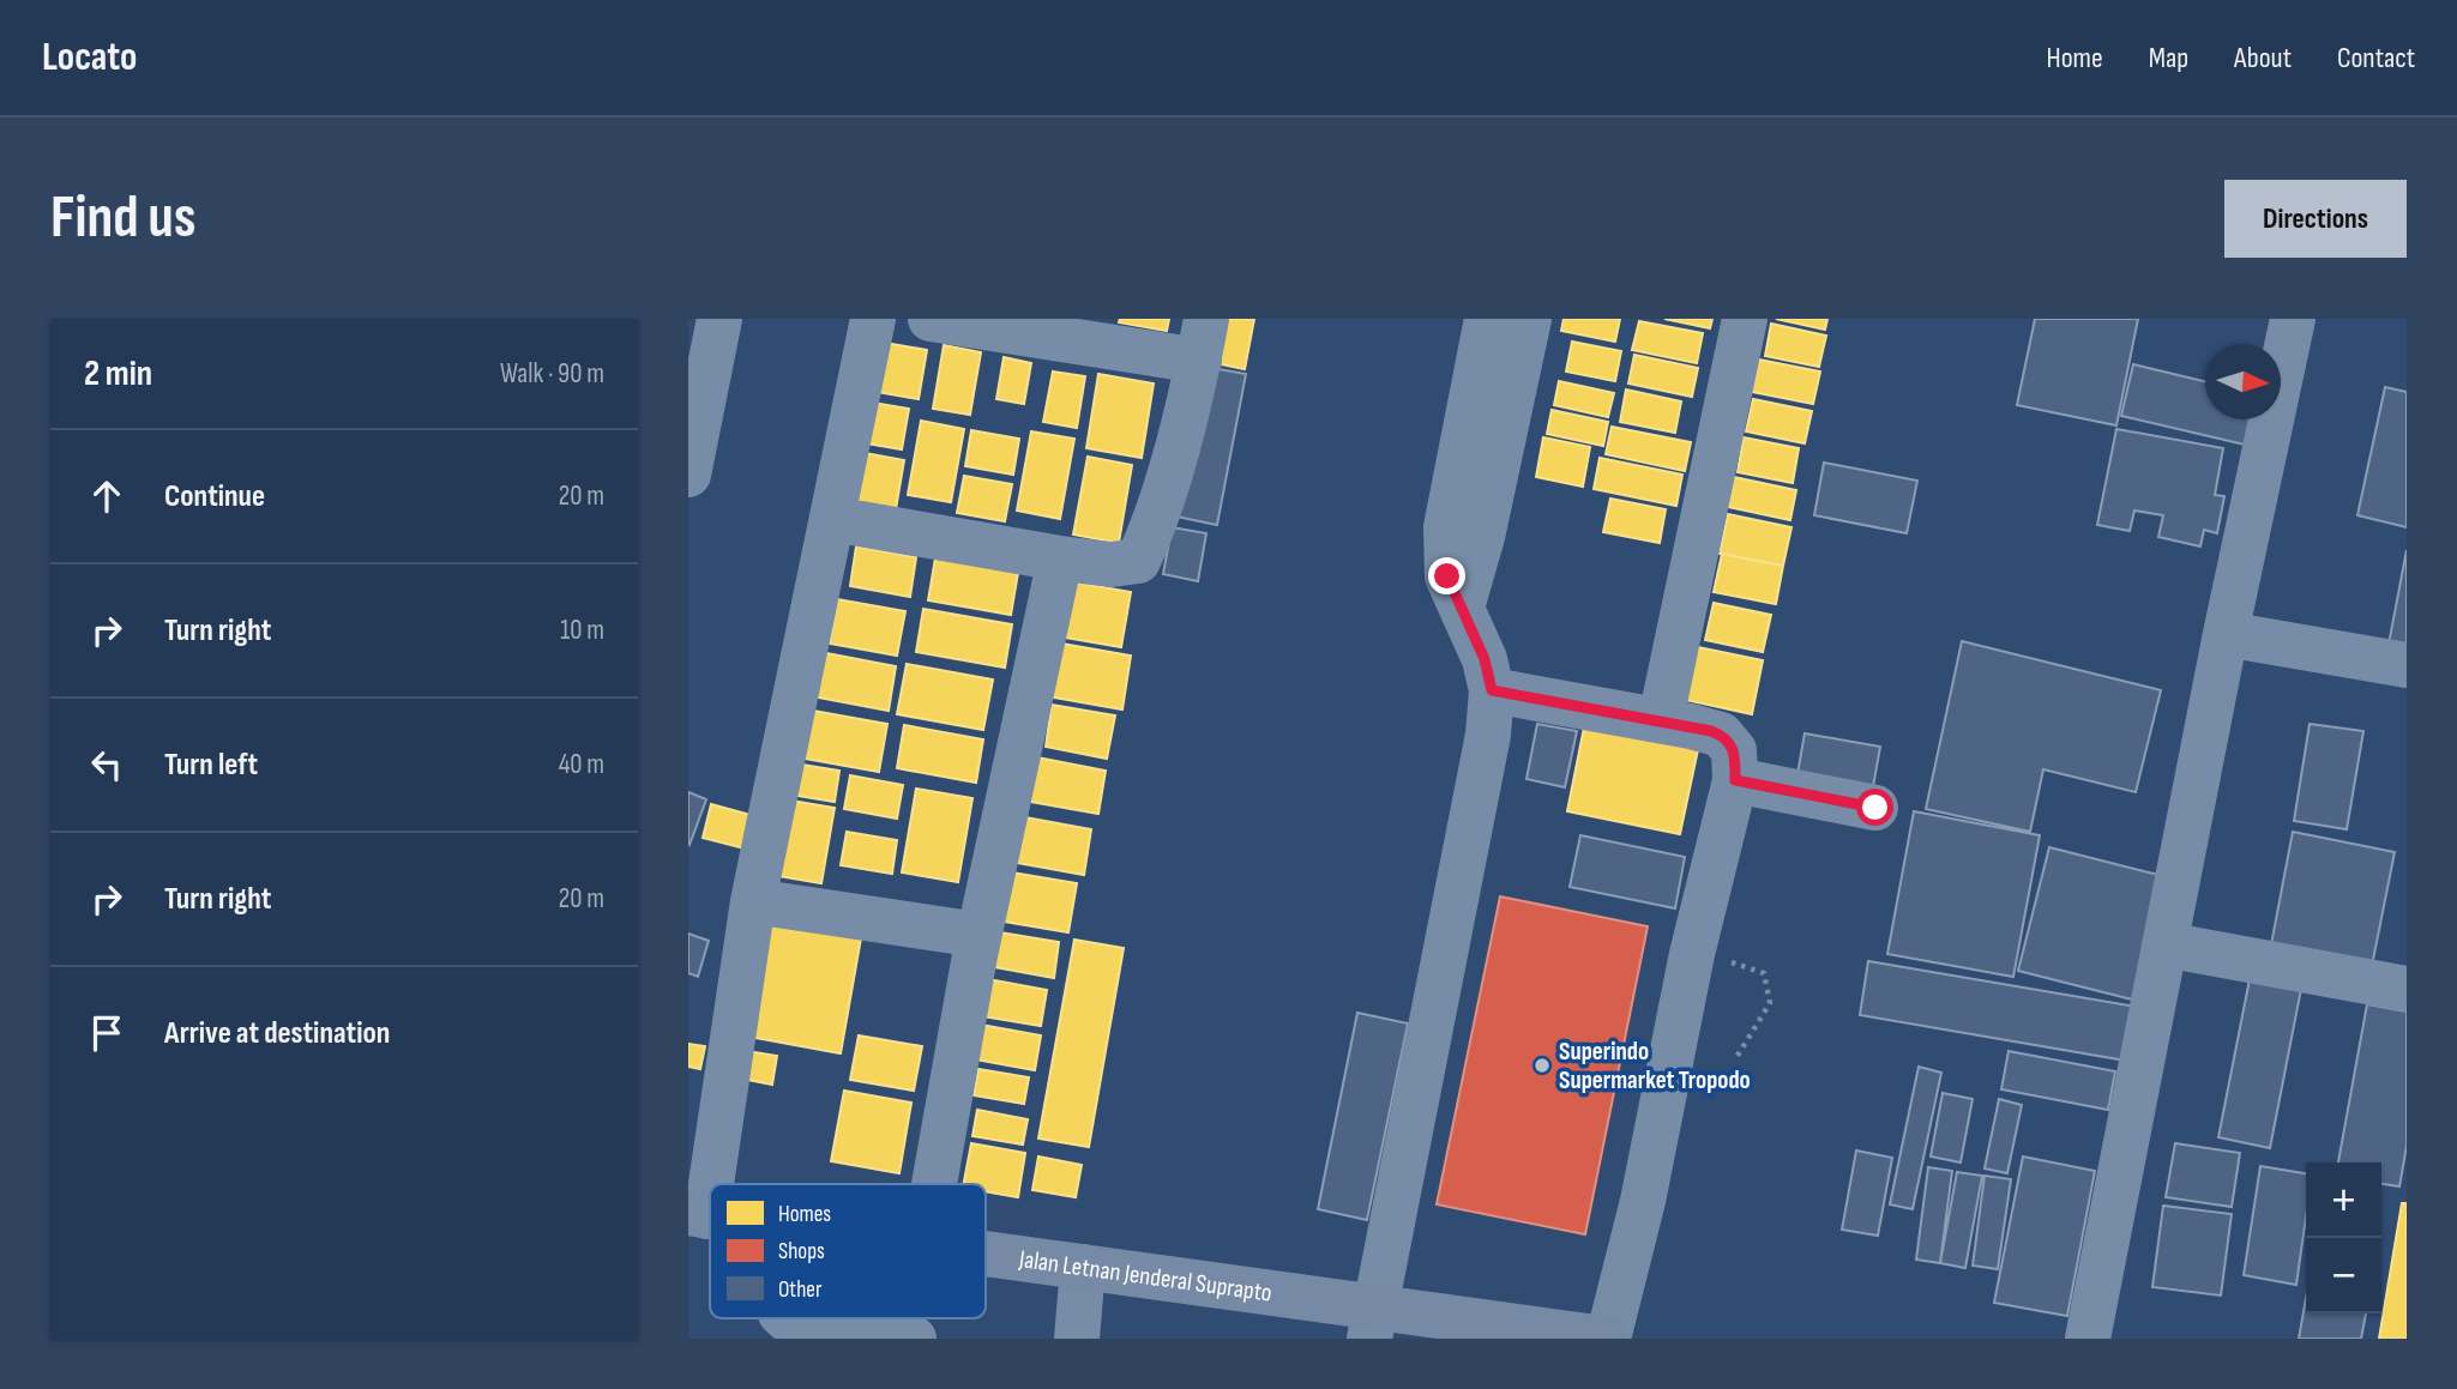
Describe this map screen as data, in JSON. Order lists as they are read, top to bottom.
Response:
{
  "streets": {
    "main road": ["Jalan Letnan Jenderal Suprapto"]
  },
  "places": ["Superindo Supermarket Tropodo"],
  "legend": ["Homes", "Shops", "Other"],
  "north": "right",
  "page": {
    "header": "Locato",
    "nav": [
      "Home",
      "Map",
      "About",
      "Contact"
    ],
    "buttons": "Directions",
    "title": "Find us",
    "heading": ["2 min", "Walk · 90 m"],
    "list": [
      ["Continue", "20 m"],
      ["Turn right", "10 m"],
      ["Turn left", "40 m"],
      ["Turn right", "20 m"],
      "Arrive at destination"
    ],
    "map_buttons": ["+", "−"]
  }
}
